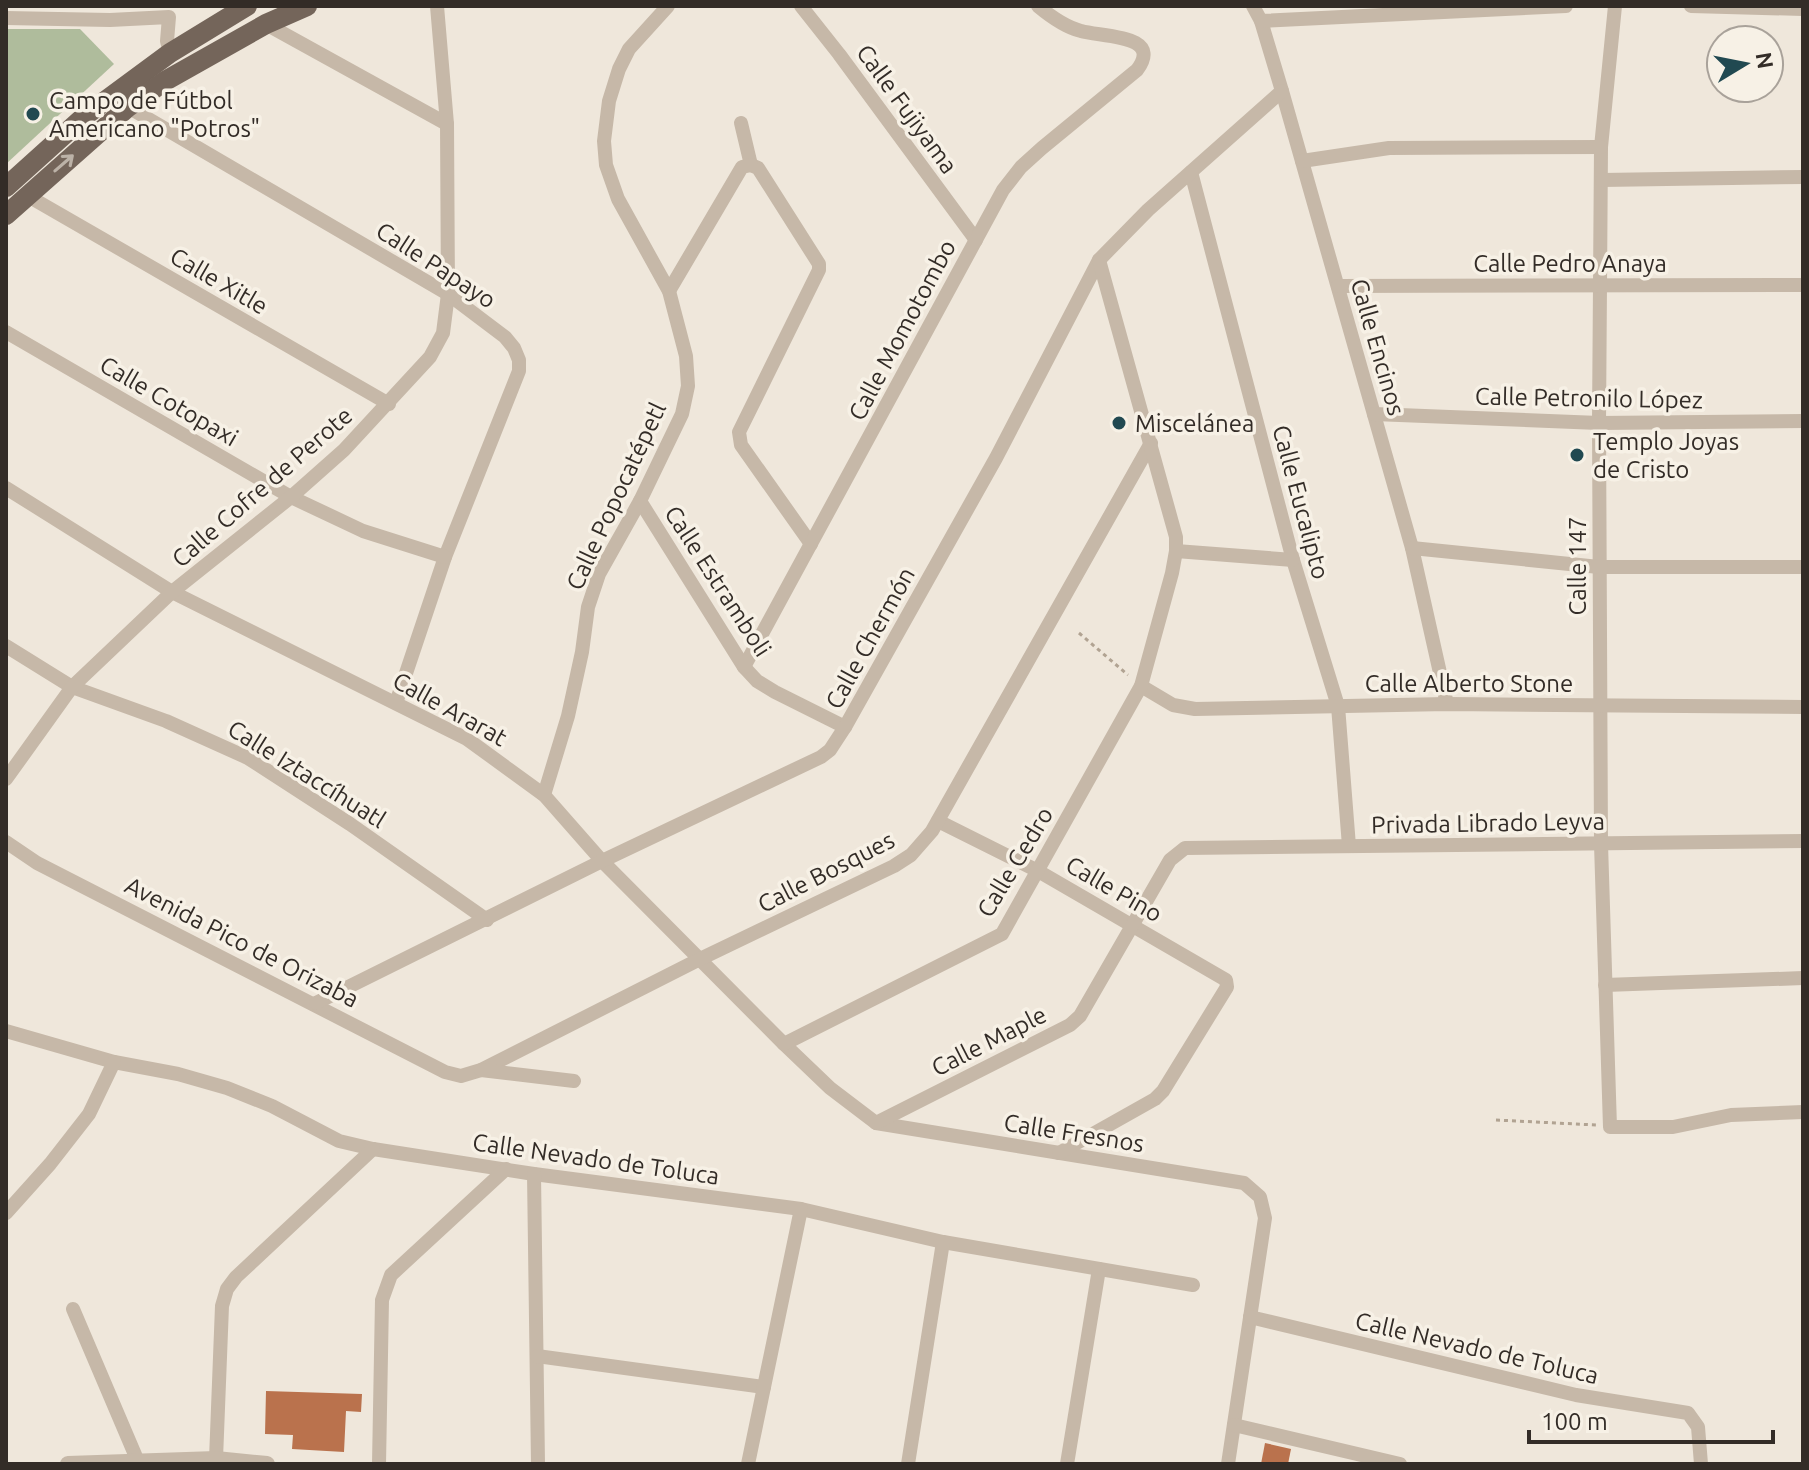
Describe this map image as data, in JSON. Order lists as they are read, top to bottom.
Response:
{
  "streets": {
    "street": [
      "Calle Fujiyama",
      "Calle Pedro Anaya",
      "Calle Papayo",
      "Calle Xitle",
      "Calle Momotombo",
      "Calle Encinos",
      "Calle Petronilo López",
      "Calle Cotopaxi",
      "Calle Cofre de Perote",
      "Calle Popocatépetl",
      "Calle Eucalipto",
      "Calle 147",
      "Calle Estramboli",
      "Calle Chermón",
      "Calle Alberto Stone",
      "Calle Ararat",
      "Calle Iztaccíhuatl",
      "Privada Librado Leyva",
      "Calle Cedro",
      "Calle Bosques",
      "Calle Pino",
      "Avenida Pico de Orizaba",
      "Calle Maple",
      "Calle Fresnos",
      "Calle Nevado de Toluca"
    ]
  },
  "crossings": [
    ["Calle Fujiyama", "Calle Momotombo"],
    ["Calle Pedro Anaya", "Calle Encinos"],
    ["Calle Pedro Anaya", "Calle 147"],
    ["Calle Papayo", "Calle Cotopaxi"],
    ["Calle Papayo", "Calle Cofre de Perote"],
    ["Calle Papayo", "Calle Ararat"],
    ["Calle Xitle", "Calle Cofre de Perote"],
    ["Calle Momotombo", "Calle Estramboli"],
    ["Calle Encinos", "Calle Petronilo López"],
    ["Calle Encinos", "Calle Chermón"],
    ["Calle Encinos", "Calle Alberto Stone"],
    ["Calle Petronilo López", "Calle 147"],
    ["Calle Cotopaxi", "Calle Cofre de Perote"],
    ["Calle Cofre de Perote", "Calle Ararat"],
    ["Calle Cofre de Perote", "Calle Iztaccíhuatl"],
    ["Calle Popocatépetl", "Calle Estramboli"],
    ["Calle Popocatépetl", "Calle Ararat"],
    ["Calle Eucalipto", "Calle Chermón"],
    ["Calle Eucalipto", "Calle Alberto Stone"],
    ["Calle Eucalipto", "Privada Librado Leyva"],
    ["Calle 147", "Calle Alberto Stone"],
    ["Calle 147", "Privada Librado Leyva"],
    ["Calle Estramboli", "Calle Chermón"],
    ["Calle Chermón", "Calle Ararat"],
    ["Calle Chermón", "Calle Iztaccíhuatl"],
    ["Calle Chermón", "Avenida Pico de Orizaba"],
    ["Calle Alberto Stone", "Calle Cedro"],
    ["Calle Ararat", "Calle Cedro"],
    ["Calle Ararat", "Calle Bosques"],
    ["Calle Ararat", "Calle Maple"],
    ["Calle Ararat", "Calle Fresnos"],
    ["Privada Librado Leyva", "Calle Maple"],
    ["Calle Cedro", "Calle Pino"],
    ["Calle Bosques", "Calle Pino"],
    ["Calle Bosques", "Avenida Pico de Orizaba"],
    ["Calle Pino", "Calle Maple"],
    ["Calle Pino", "Calle Fresnos"],
    ["Calle Maple", "Calle Fresnos"],
    ["Calle Fresnos", "Calle Nevado de Toluca"]
  ],
  "places": ["Campo de Fútbol Americano \"Potros\"", "Miscelánea", "Templo Joyas de Cristo"],
  "scale_bar": "100 m",
  "north": "right"
}
